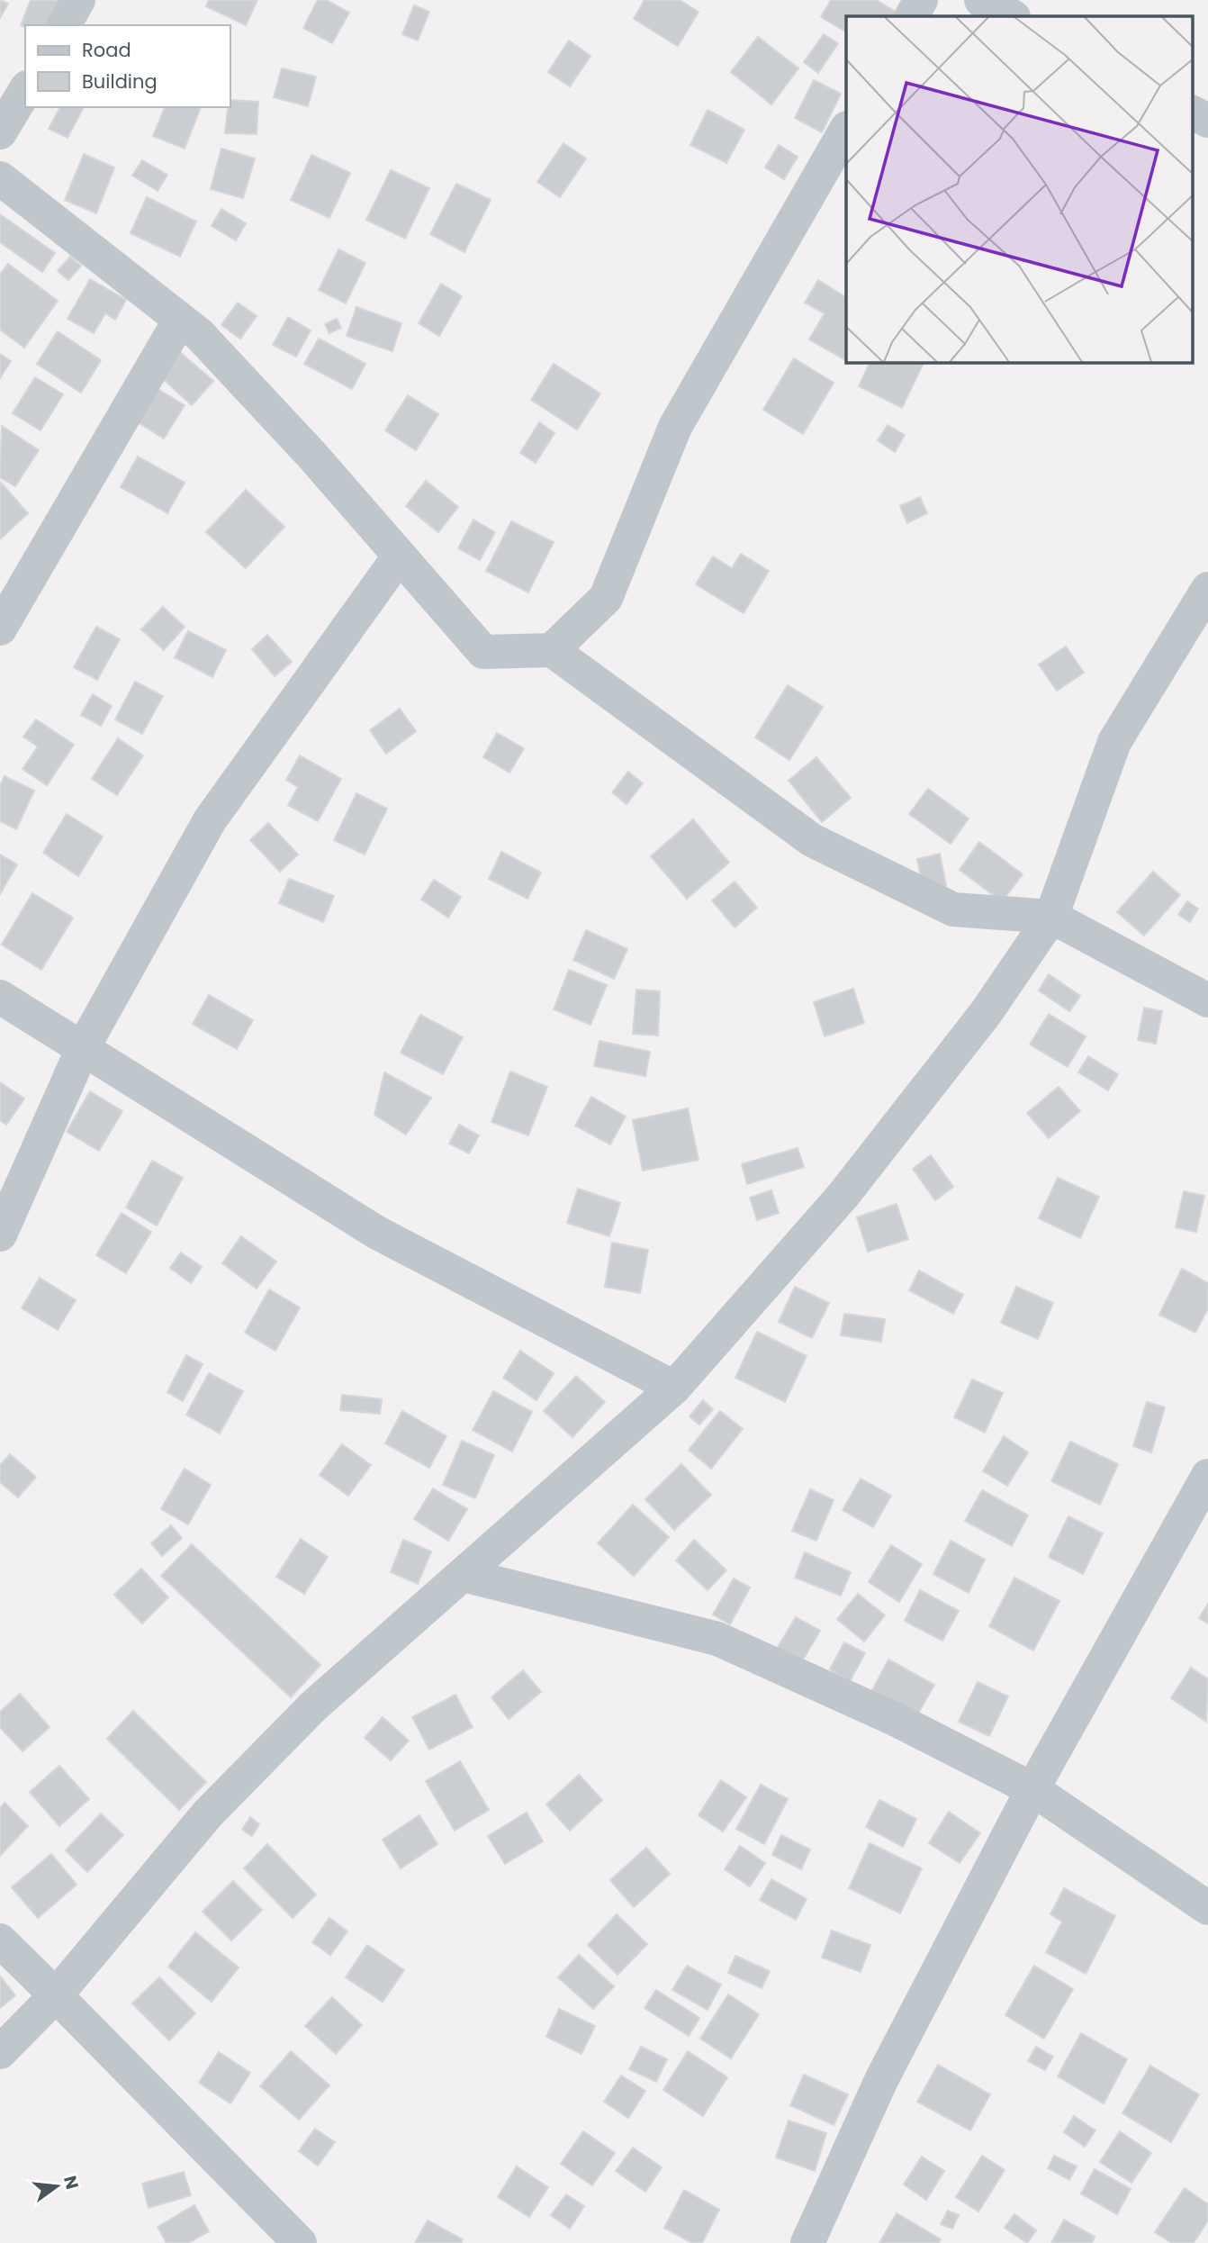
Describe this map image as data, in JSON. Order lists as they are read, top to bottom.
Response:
{
  "legend": ["Road", "Building"],
  "north": "right"
}
